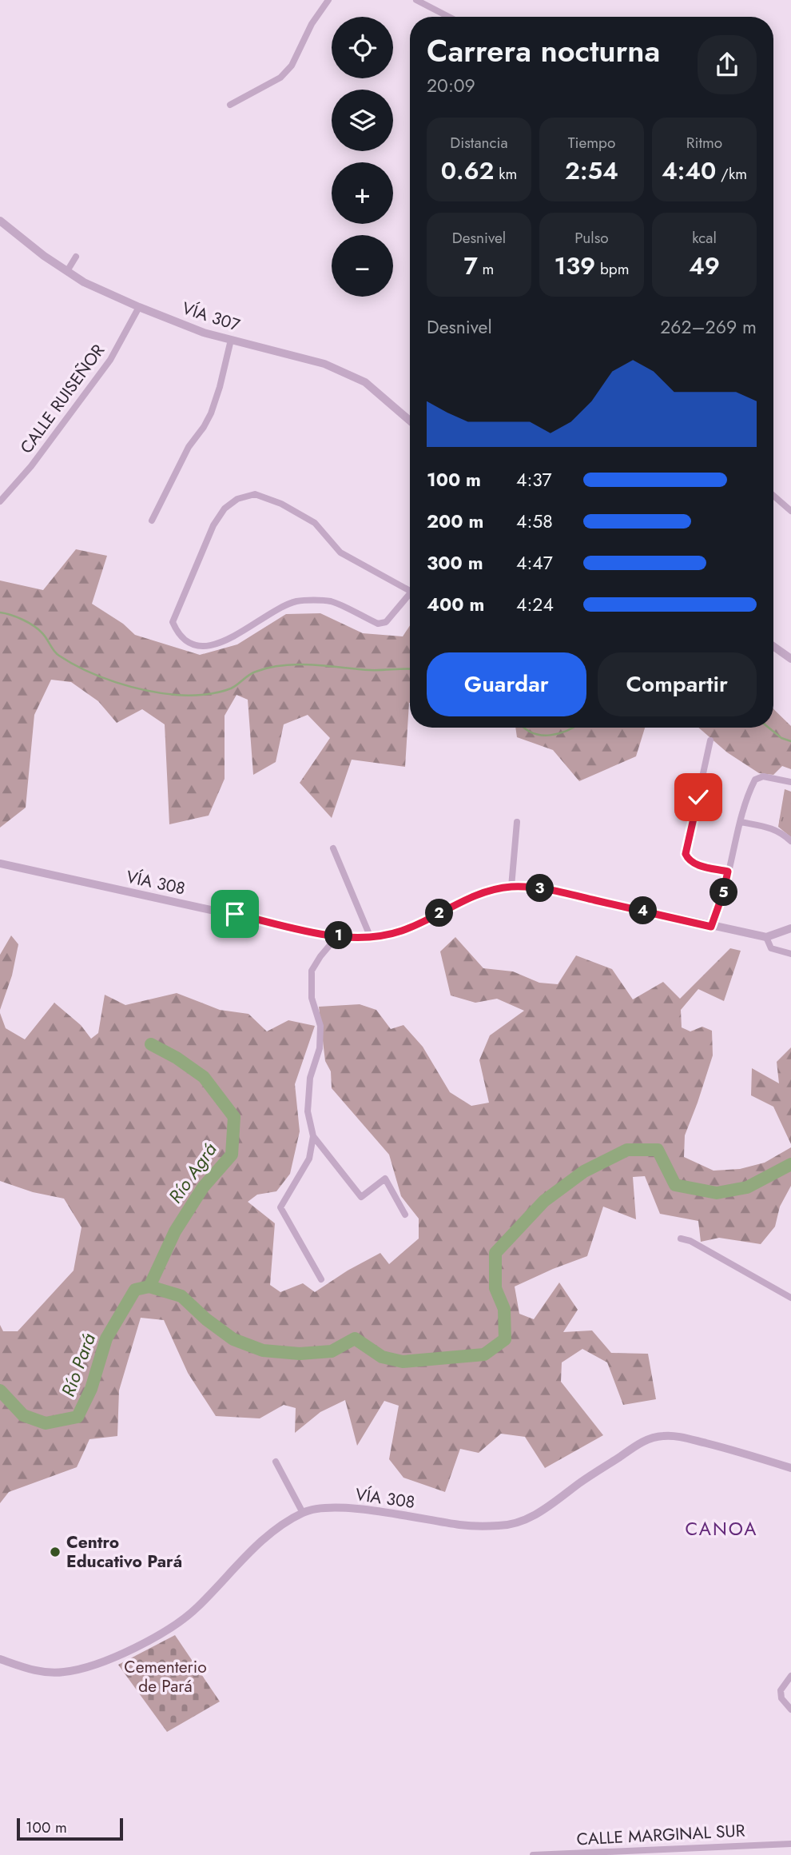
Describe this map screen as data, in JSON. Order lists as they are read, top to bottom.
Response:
{
  "streets": {
    "street": [
      "VÍA 307",
      "CALLE RUISEÑOR",
      "VÍA 308",
      "CALLE MARGINAL SUR"
    ]
  },
  "crossings": [
    ["VÍA 307", "CALLE RUISEÑOR"]
  ],
  "districts": ["CANOA"],
  "water": ["Río Agrá", "Río Pará"],
  "parks": ["Cementerio de Pará"],
  "places": ["Centro Educativo Pará"],
  "scale_bar": "100 m",
  "page": {
    "map_buttons": ["+", "−"],
    "heading": ["Carrera nocturna", "20:09"],
    "stats": [
      ["Distancia", "0.62 km"],
      ["Tiempo", "2:54"],
      ["Ritmo", "4:40 /km"],
      ["Desnivel", "7 m"],
      ["Pulso", "139 bpm"],
      ["kcal", "49"]
    ],
    "chart": ["Desnivel", "262–269 m"],
    "list": [
      {
        "name": "100 m",
        "note": "4:37"
      },
      {
        "name": "200 m",
        "note": "4:58"
      },
      {
        "name": "300 m",
        "note": "4:47"
      },
      {
        "name": "400 m",
        "note": "4:24"
      }
    ],
    "buttons": ["Guardar", "Compartir"],
    "pins": [
      "3",
      "5",
      "4",
      "2",
      "1"
    ],
    "scale": "100 m"
  }
}
